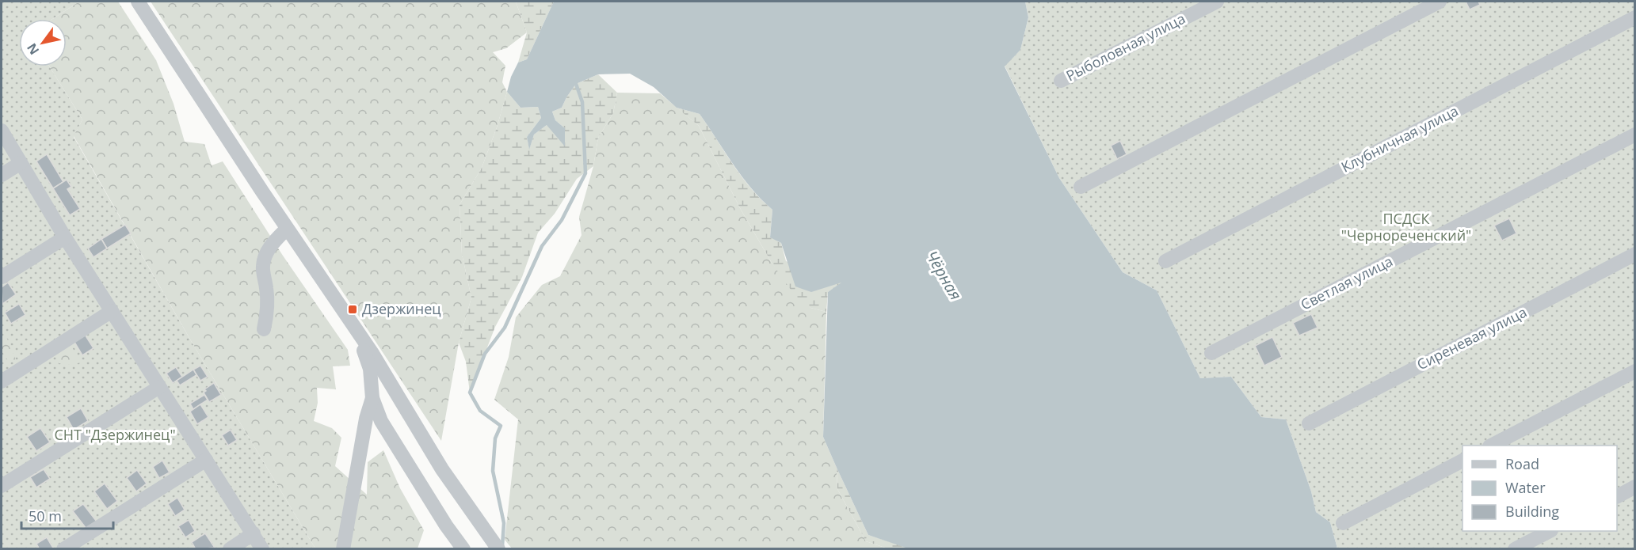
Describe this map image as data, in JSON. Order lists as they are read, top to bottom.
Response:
{
  "streets": {
    "street": [
      "Рыболовная улица",
      "Клубничная улица",
      "Светлая улица",
      "Сиреневая улица"
    ]
  },
  "water": ["Чёрная"],
  "parks": ["ПСДСК \"Чернореченский\"", "СНТ \"Дзержинец\""],
  "places": {
    "transit": ["Дзержинец"]
  },
  "legend": ["Road", "Water", "Building"],
  "scale_bar": "50 m",
  "north": "bottom left"
}
